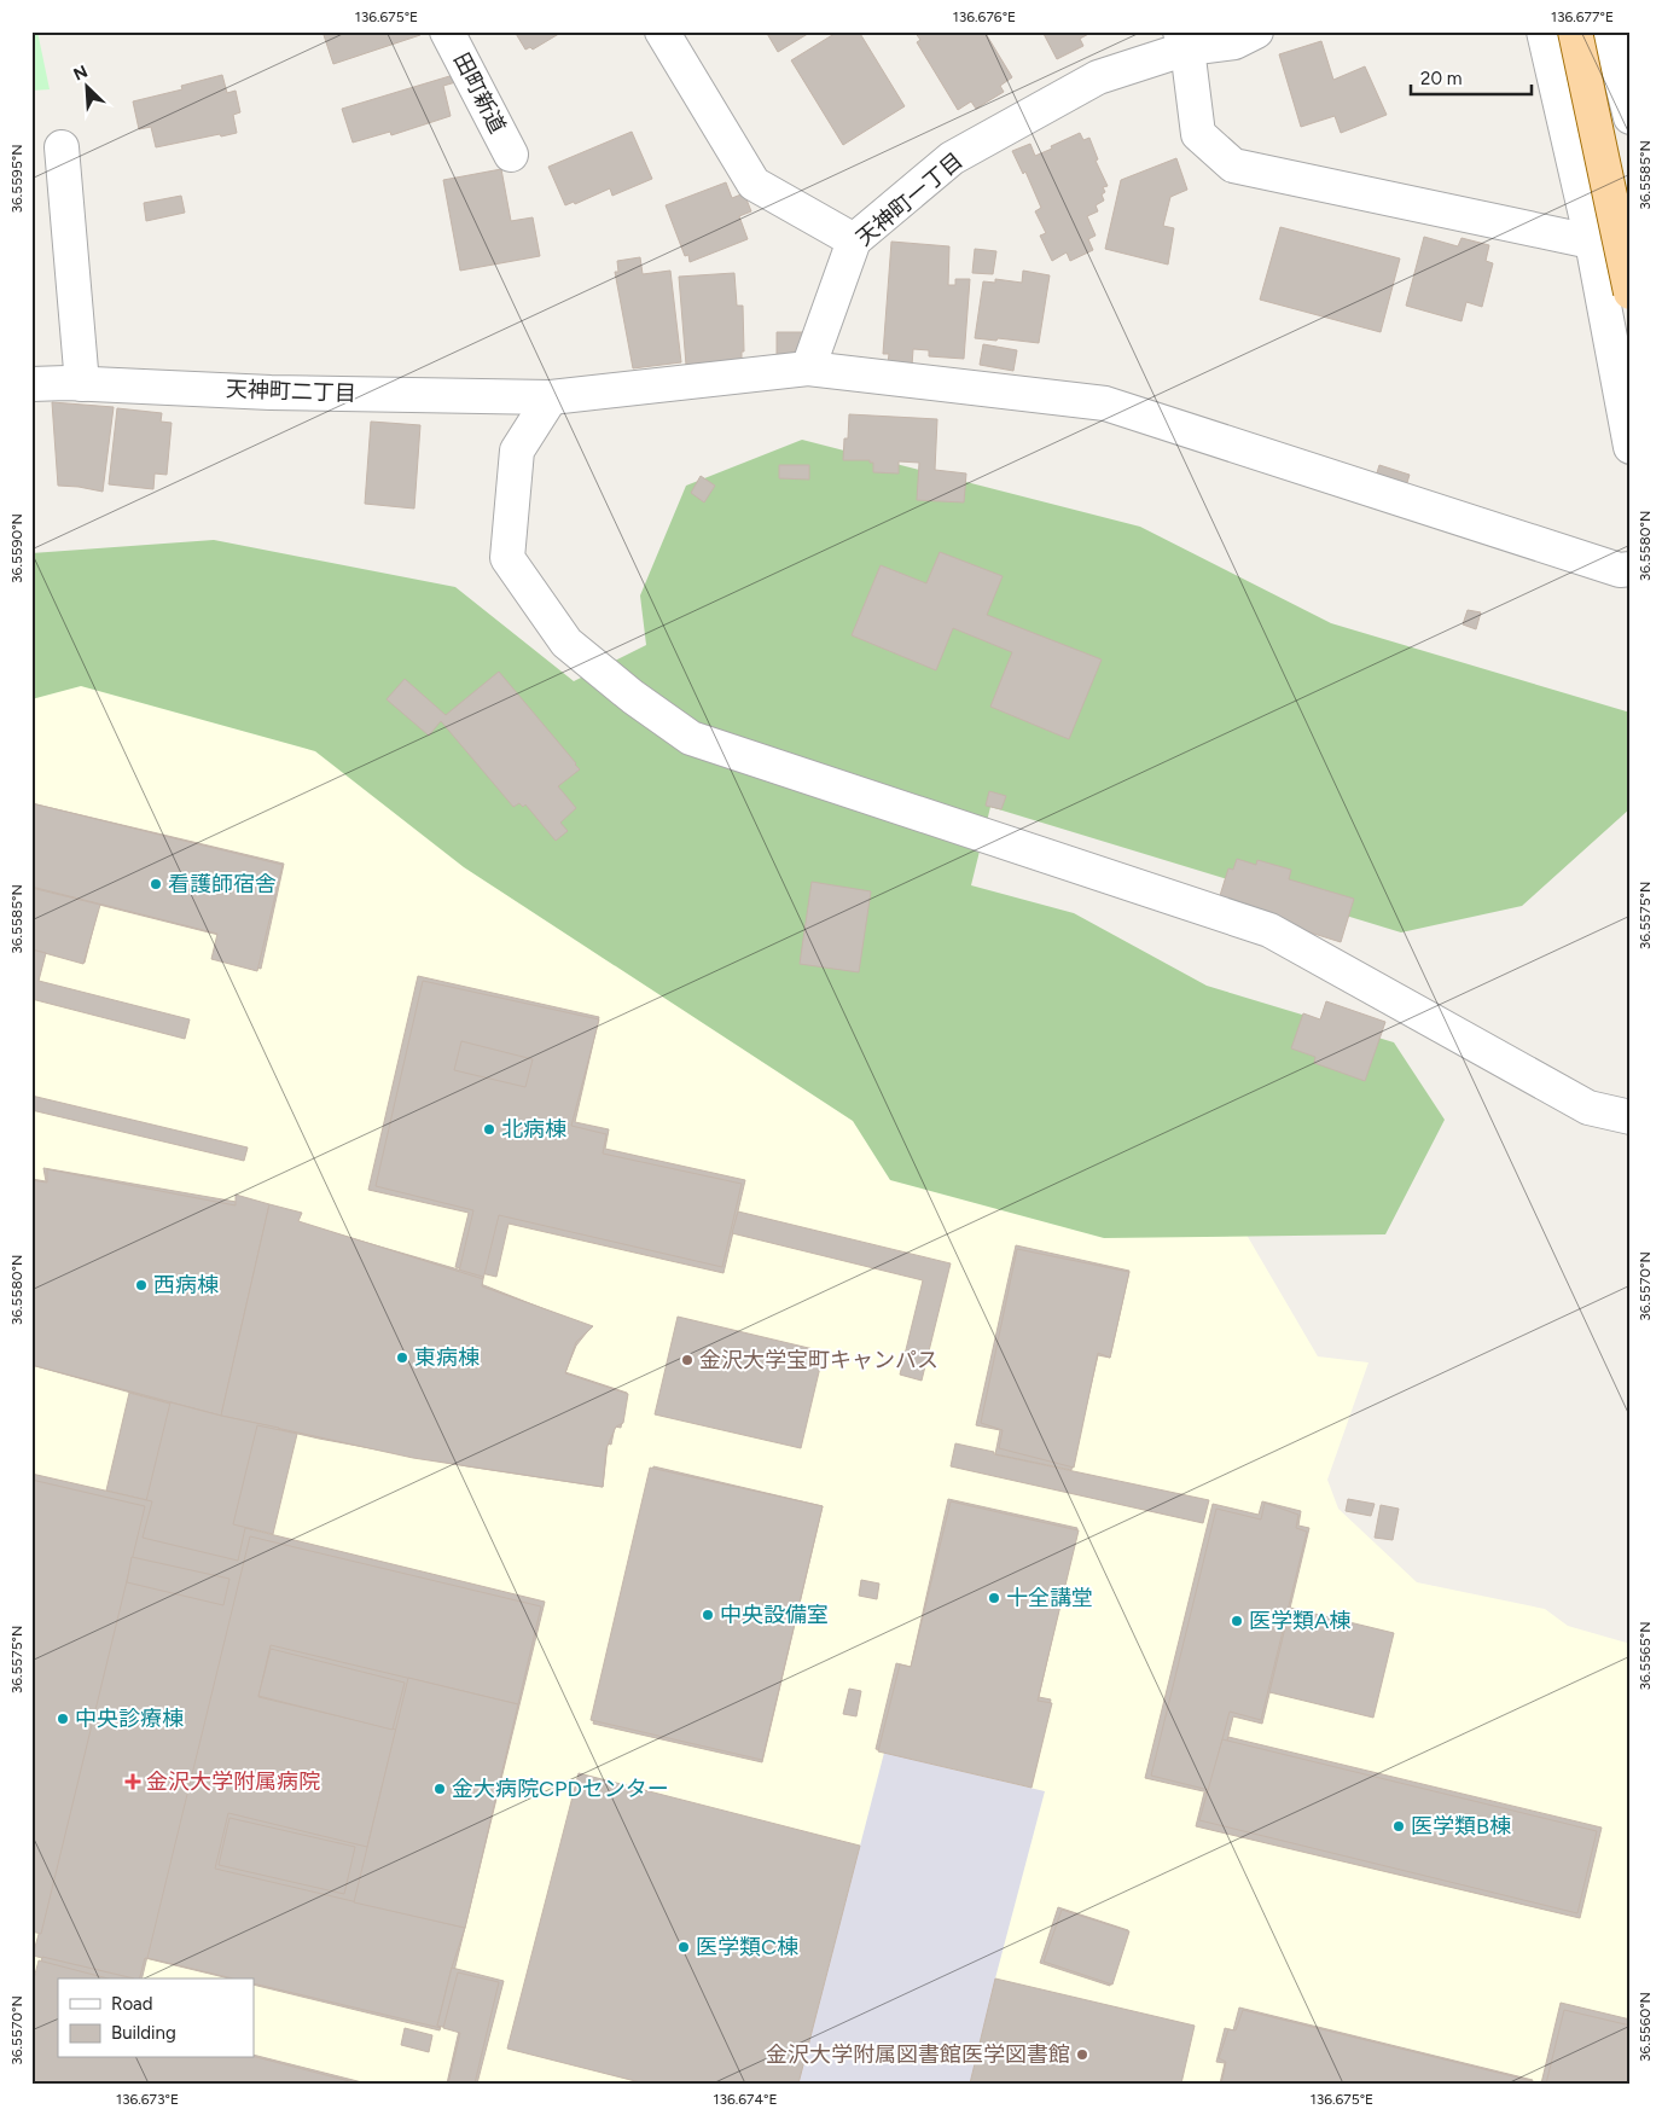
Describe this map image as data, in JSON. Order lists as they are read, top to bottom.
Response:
{
  "streets": {
    "street": ["田町新道", "天神町一丁目", "天神町二丁目"]
  },
  "places": {
    "other": [
      "看護師宿舎",
      "北病棟",
      "西病棟",
      "東病棟",
      "金沢大学宝町キャンパス",
      "十全講堂",
      "中央設備室",
      "医学類A棟",
      "中央診療棟",
      "金大病院CPDセンター",
      "医学類B棟",
      "医学類C棟",
      "金沢大学附属図書館医学図書館"
    ],
    "health": ["金沢大学附属病院"]
  },
  "legend": ["Road", "Building"],
  "scale_bar": "20 m",
  "north": "top left",
  "coordinates": [
    "136.675°E",
    "136.676°E",
    "136.677°E",
    "36.5585°N",
    "36.5595°N",
    "36.5580°N",
    "36.5590°N",
    "36.5575°N",
    "36.5570°N",
    "36.5565°N",
    "36.5560°N",
    "136.673°E",
    "136.674°E"
  ]
}
